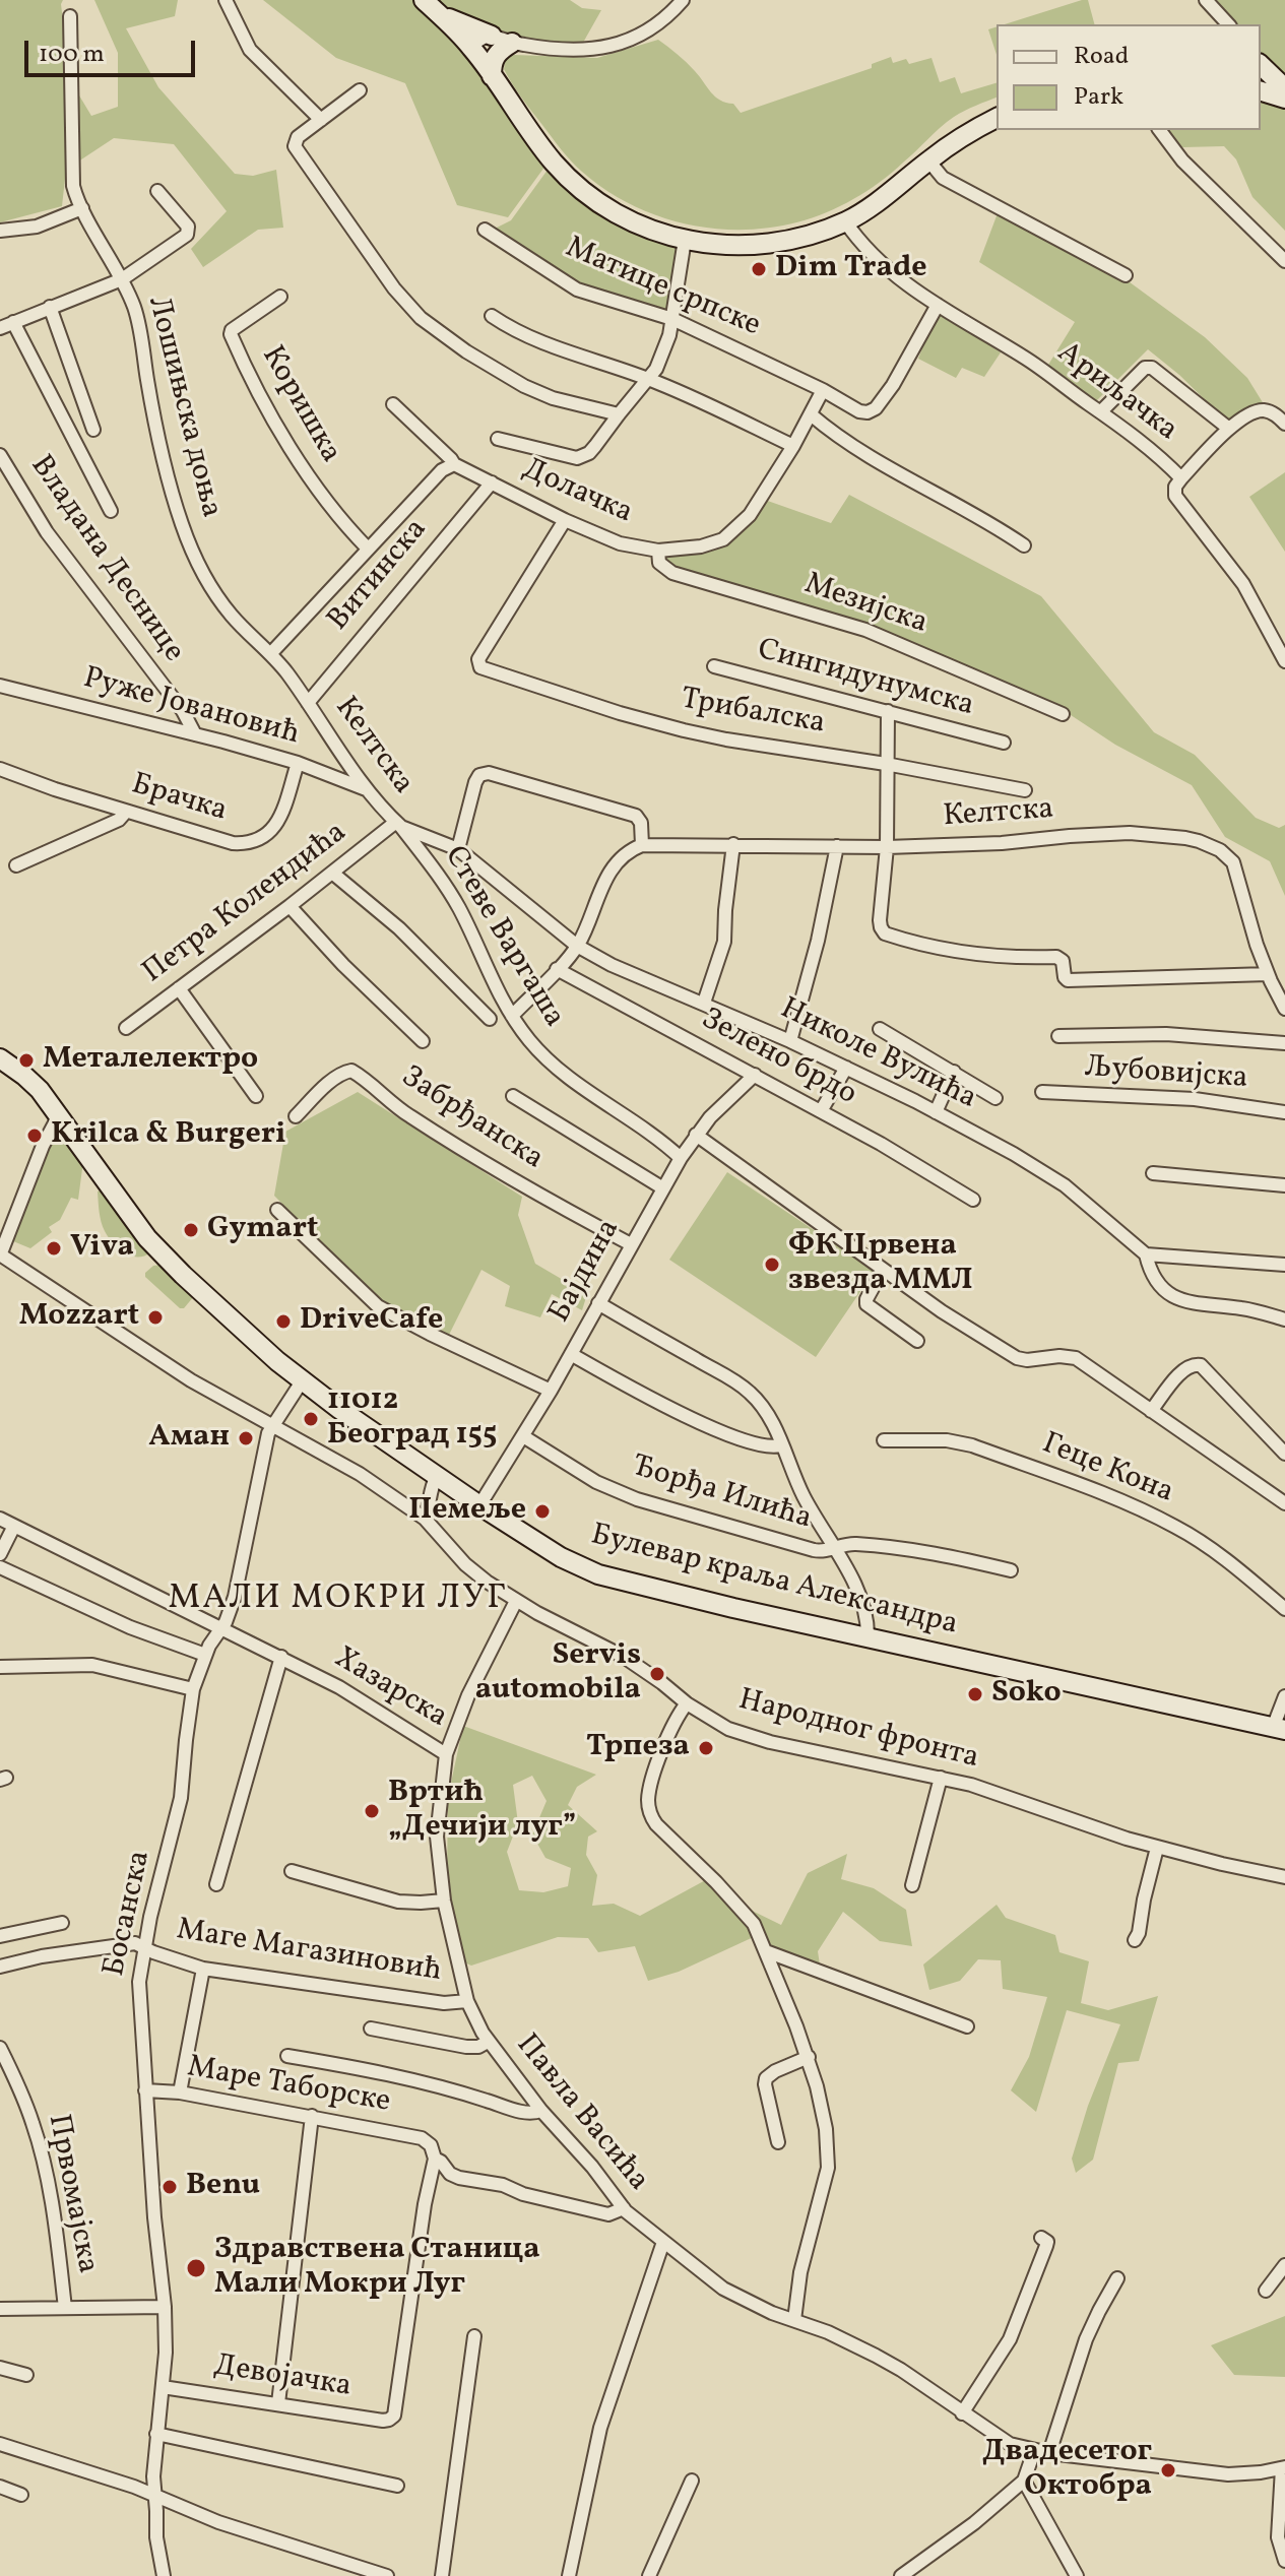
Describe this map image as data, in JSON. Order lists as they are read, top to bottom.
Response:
{
  "streets": {
    "main road": ["Матице српске", "Булевар краља Александра"],
    "street": [
      "Ариљачка",
      "Коришка",
      "Лошињска доња",
      "Долачка",
      "Владана Деснице",
      "Витинска",
      "Мезијска",
      "Сингидунумска",
      "Руже Јовановић",
      "Трибалска",
      "Келтска",
      "Брачка",
      "Петра Колендића",
      "Стеве Варгаша",
      "Николе Вулића",
      "Зелено брдо",
      "Љубовијска",
      "Забрђанска",
      "Бајдина",
      "Геце Кона",
      "Ђорђа Илића",
      "Хазарска",
      "Народног фронта",
      "Босанска",
      "Маге Магазиновић",
      "Маре Таборске",
      "Павла Васића",
      "Првомајска",
      "Девојачка"
    ]
  },
  "crossings": [
    ["Матице српске", "Ариљачка"],
    ["Матице српске", "Долачка"],
    ["Лошињска доња", "Витинска"],
    ["Лошињска доња", "Келтска"],
    ["Долачка", "Витинска"],
    ["Долачка", "Мезијска"],
    ["Долачка", "Трибалска"],
    ["Владана Деснице", "Руже Јовановић"],
    ["Витинска", "Келтска"],
    ["Руже Јовановић", "Келтска"],
    ["Руже Јовановић", "Брачка"],
    ["Келтска", "Петра Колендића"],
    ["Келтска", "Стеве Варгаша"],
    ["Келтска", "Николе Вулића"],
    ["Петра Колендића", "Стеве Варгаша"],
    ["Стеве Варгаша", "Бајдина"],
    ["Зелено брдо", "Бајдина"],
    ["Забрђанска", "Бајдина"],
    ["Бајдина", "Ђорђа Илића"],
    ["Бајдина", "Булевар краља Александра"],
    ["Булевар краља Александра", "Босанска"],
    ["Хазарска", "Босанска"],
    ["Хазарска", "Павла Васића"],
    ["Народног фронта", "Босанска"],
    ["Народног фронта", "Павла Васића"],
    ["Босанска", "Маге Магазиновић"],
    ["Босанска", "Маре Таборске"],
    ["Босанска", "Девојачка"],
    ["Маге Магазиновић", "Павла Васића"],
    ["Маре Таборске", "Девојачка"]
  ],
  "districts": ["МАЛИ МОКРИ ЛУГ"],
  "places": [
    "Dim Trade",
    "Металелектро",
    "Krilca & Burgeri",
    "Gymart",
    "Viva",
    "ФК Црвена звезда ММЛ",
    "Mozzart",
    "DriveCafe",
    "11012 Београд 155",
    "Аман",
    "Пемеље",
    "Servis automobila",
    "Soko",
    "Трпеза",
    "Вртић „Дечији луг”",
    "Benu",
    "Здравствена Станица Мали Мокри Луг",
    "Двадесетог Октобра"
  ],
  "legend": ["Road", "Park"],
  "scale_bar": "100 m"
}
